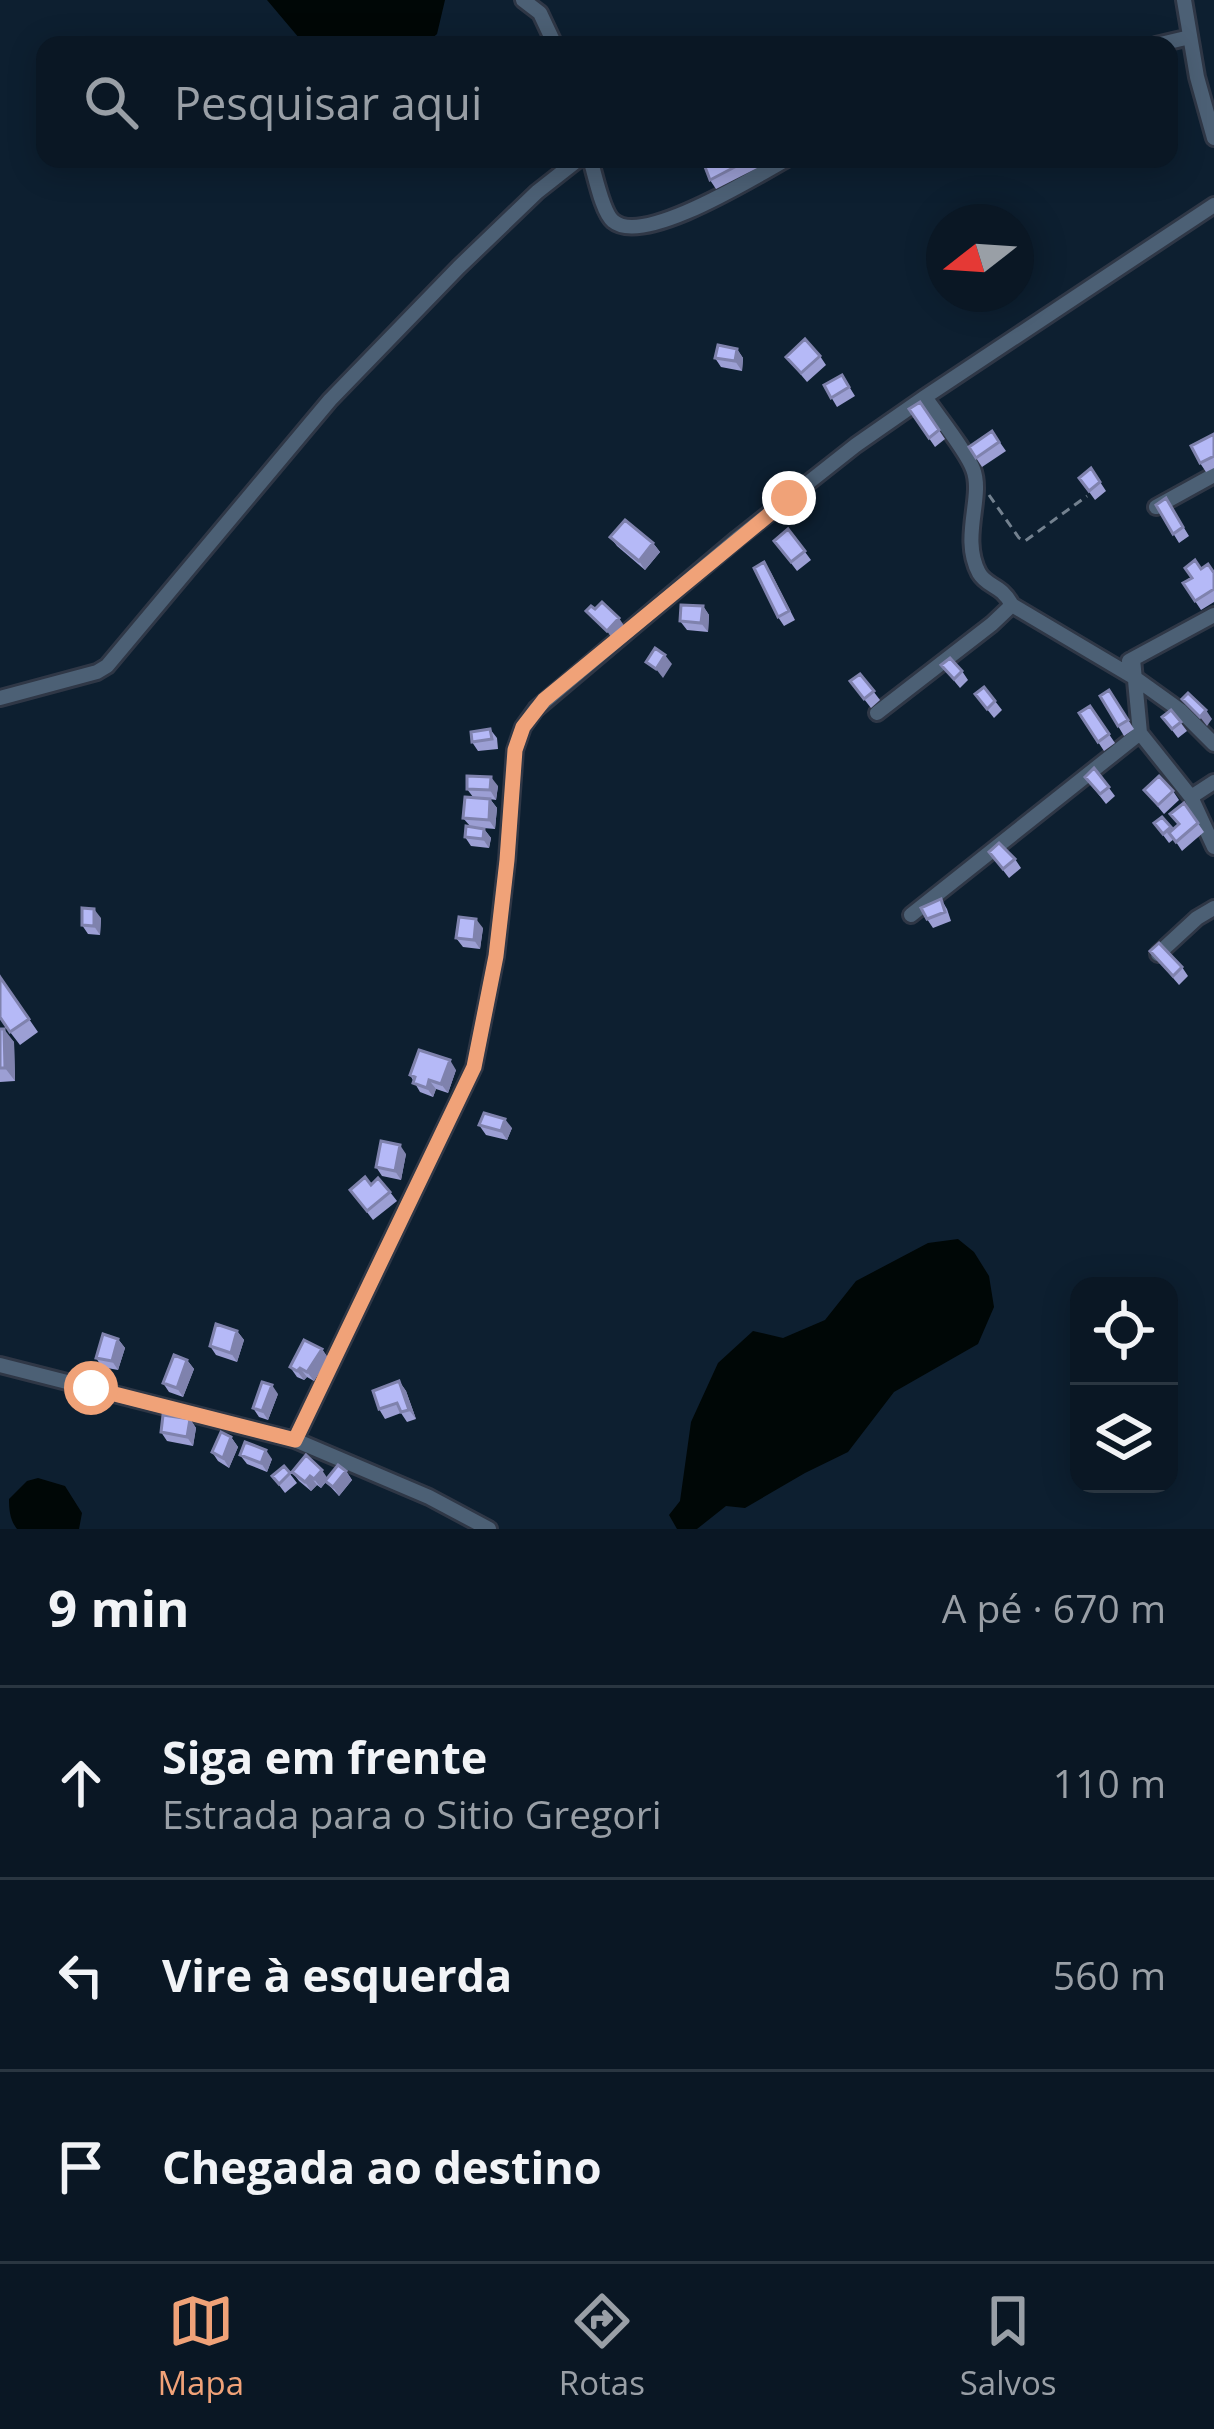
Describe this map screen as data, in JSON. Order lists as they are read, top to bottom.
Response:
{
  "north": "left",
  "page": {
    "search": "Pesquisar aqui",
    "heading": ["9 min", "A pé · 670 m"],
    "list": [
      ["Siga em frente", "Estrada para o Sitio Gregori", "110 m"],
      ["Vire à esquerda", "560 m"],
      "Chegada ao destino"
    ],
    "nav": ["Mapa", "Rotas", "Salvos"]
  }
}
